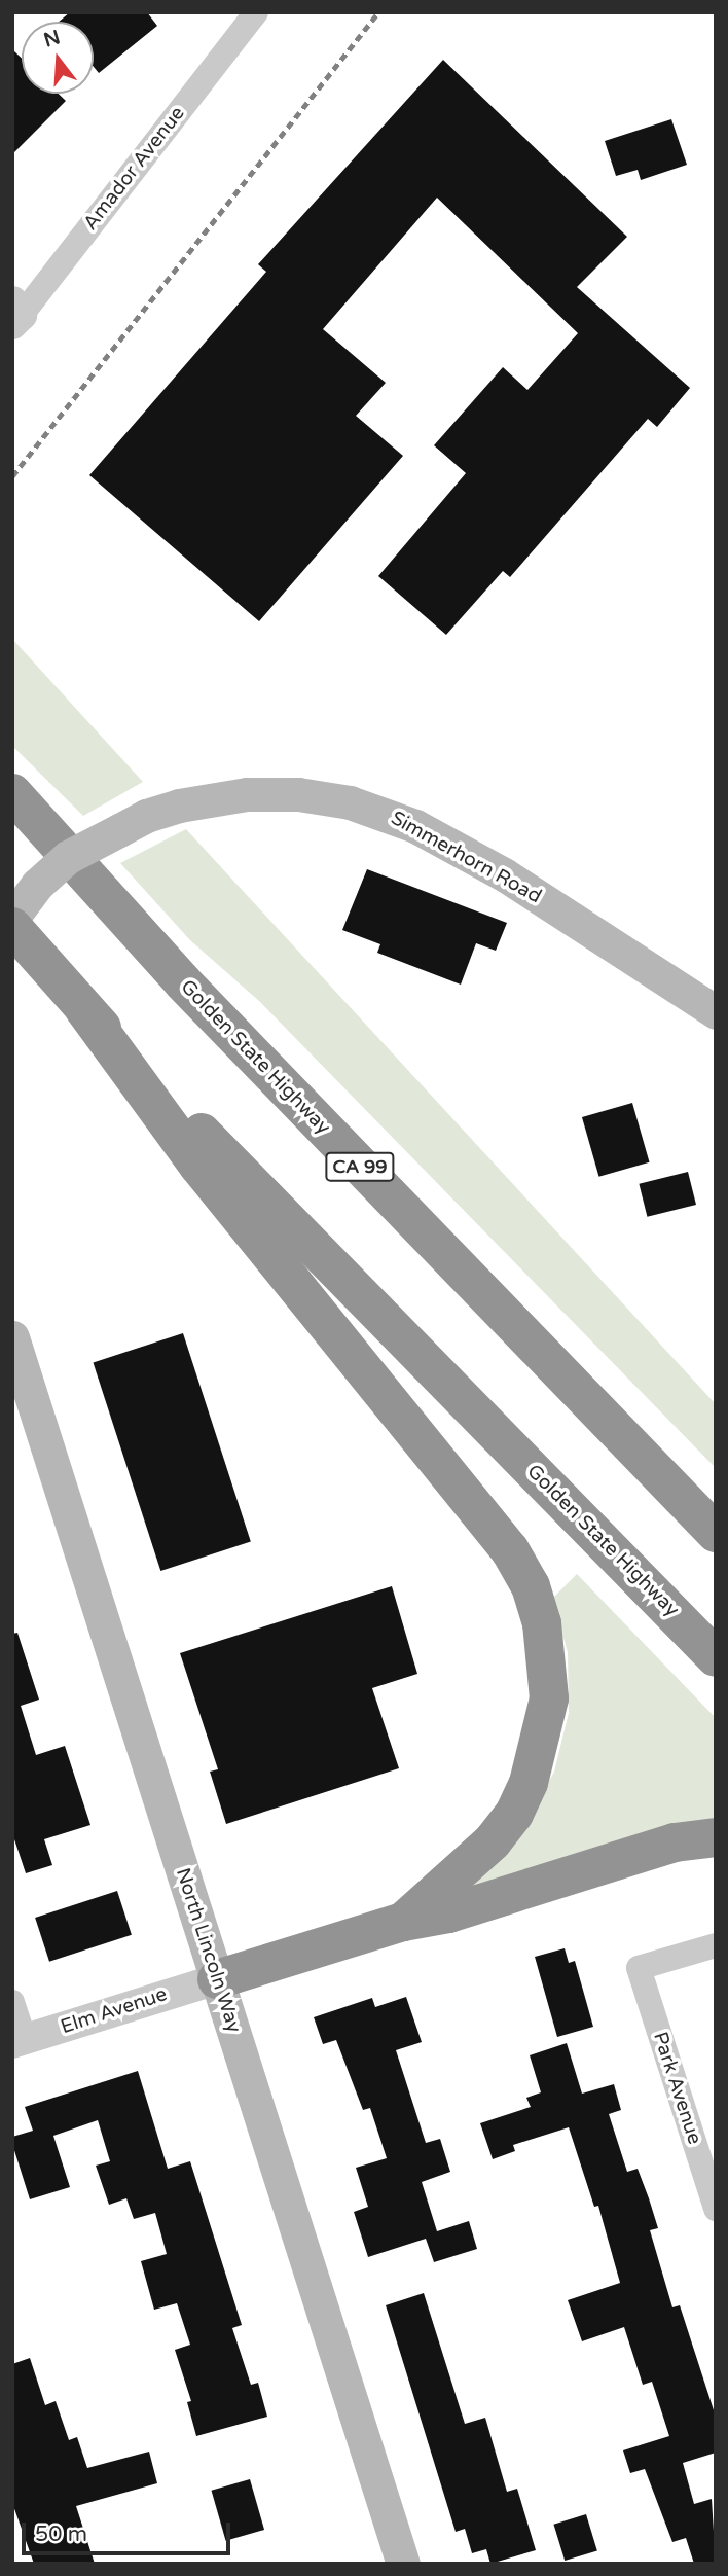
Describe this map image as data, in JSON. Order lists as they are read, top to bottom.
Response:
{
  "streets": {
    "highway": ["Golden State Highway", "CA 99"],
    "main road": ["Simmerhorn Road", "North Lincoln Way"],
    "street": ["Amador Avenue", "Elm Avenue", "Park Avenue"]
  },
  "crossings": [
    ["North Lincoln Way", "Elm Avenue"]
  ],
  "scale_bar": "50 m",
  "north": "top"
}
